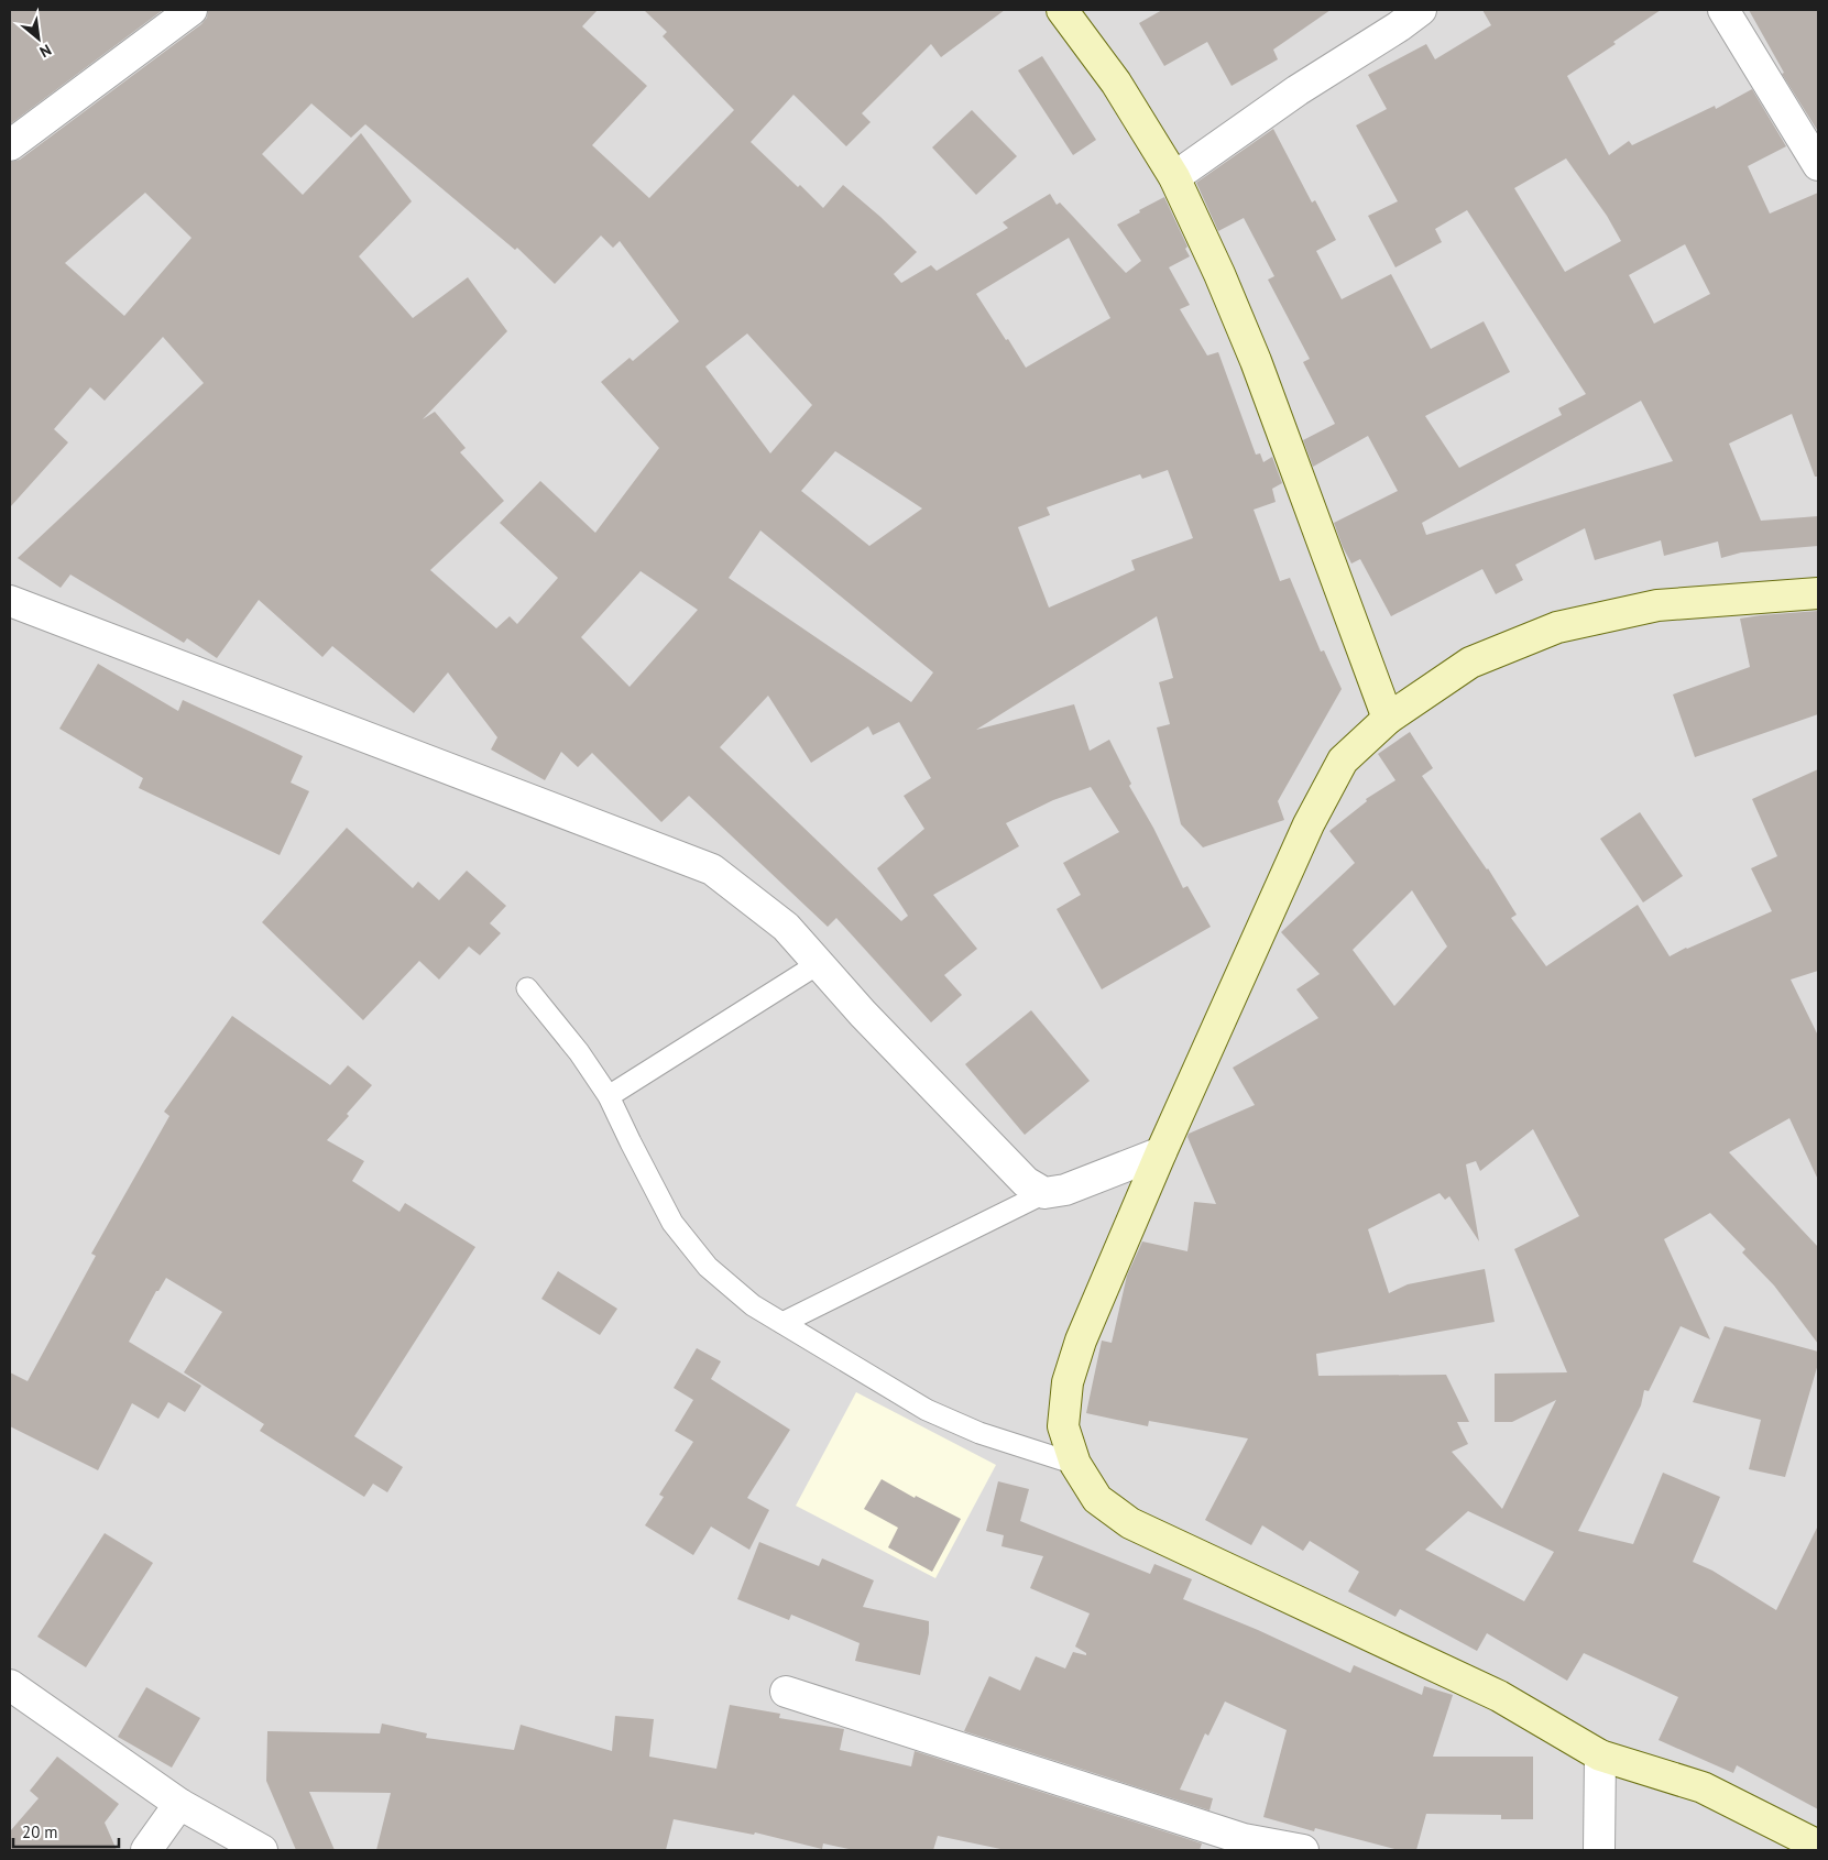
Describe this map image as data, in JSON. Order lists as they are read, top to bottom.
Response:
{
  "scale_bar": "20 m",
  "north": "bottom right"
}
